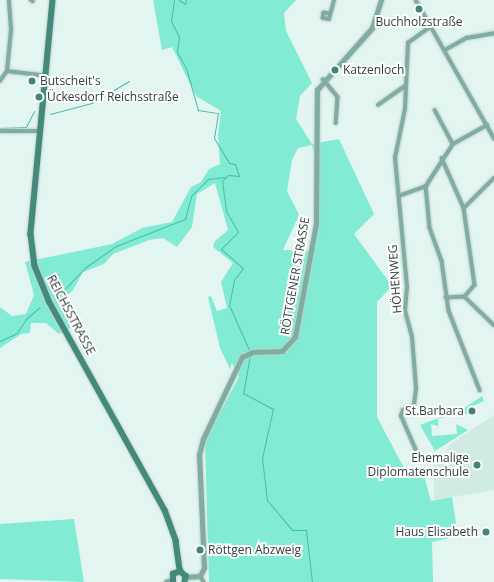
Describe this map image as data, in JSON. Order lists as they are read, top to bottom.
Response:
{
  "streets": {
    "main road": ["REICHSSTRASSE"],
    "street": ["RÖTTGENER STRASSE", "HÖHENWEG"]
  },
  "places": [
    "Buchholzstraße",
    "Katzenloch",
    "Butscheit's",
    "Ückesdorf Reichsstraße",
    "St.Barbara",
    "Ehemalige Diplomatenschule",
    "Haus Elisabeth",
    "Röttgen Abzweig"
  ]
}
